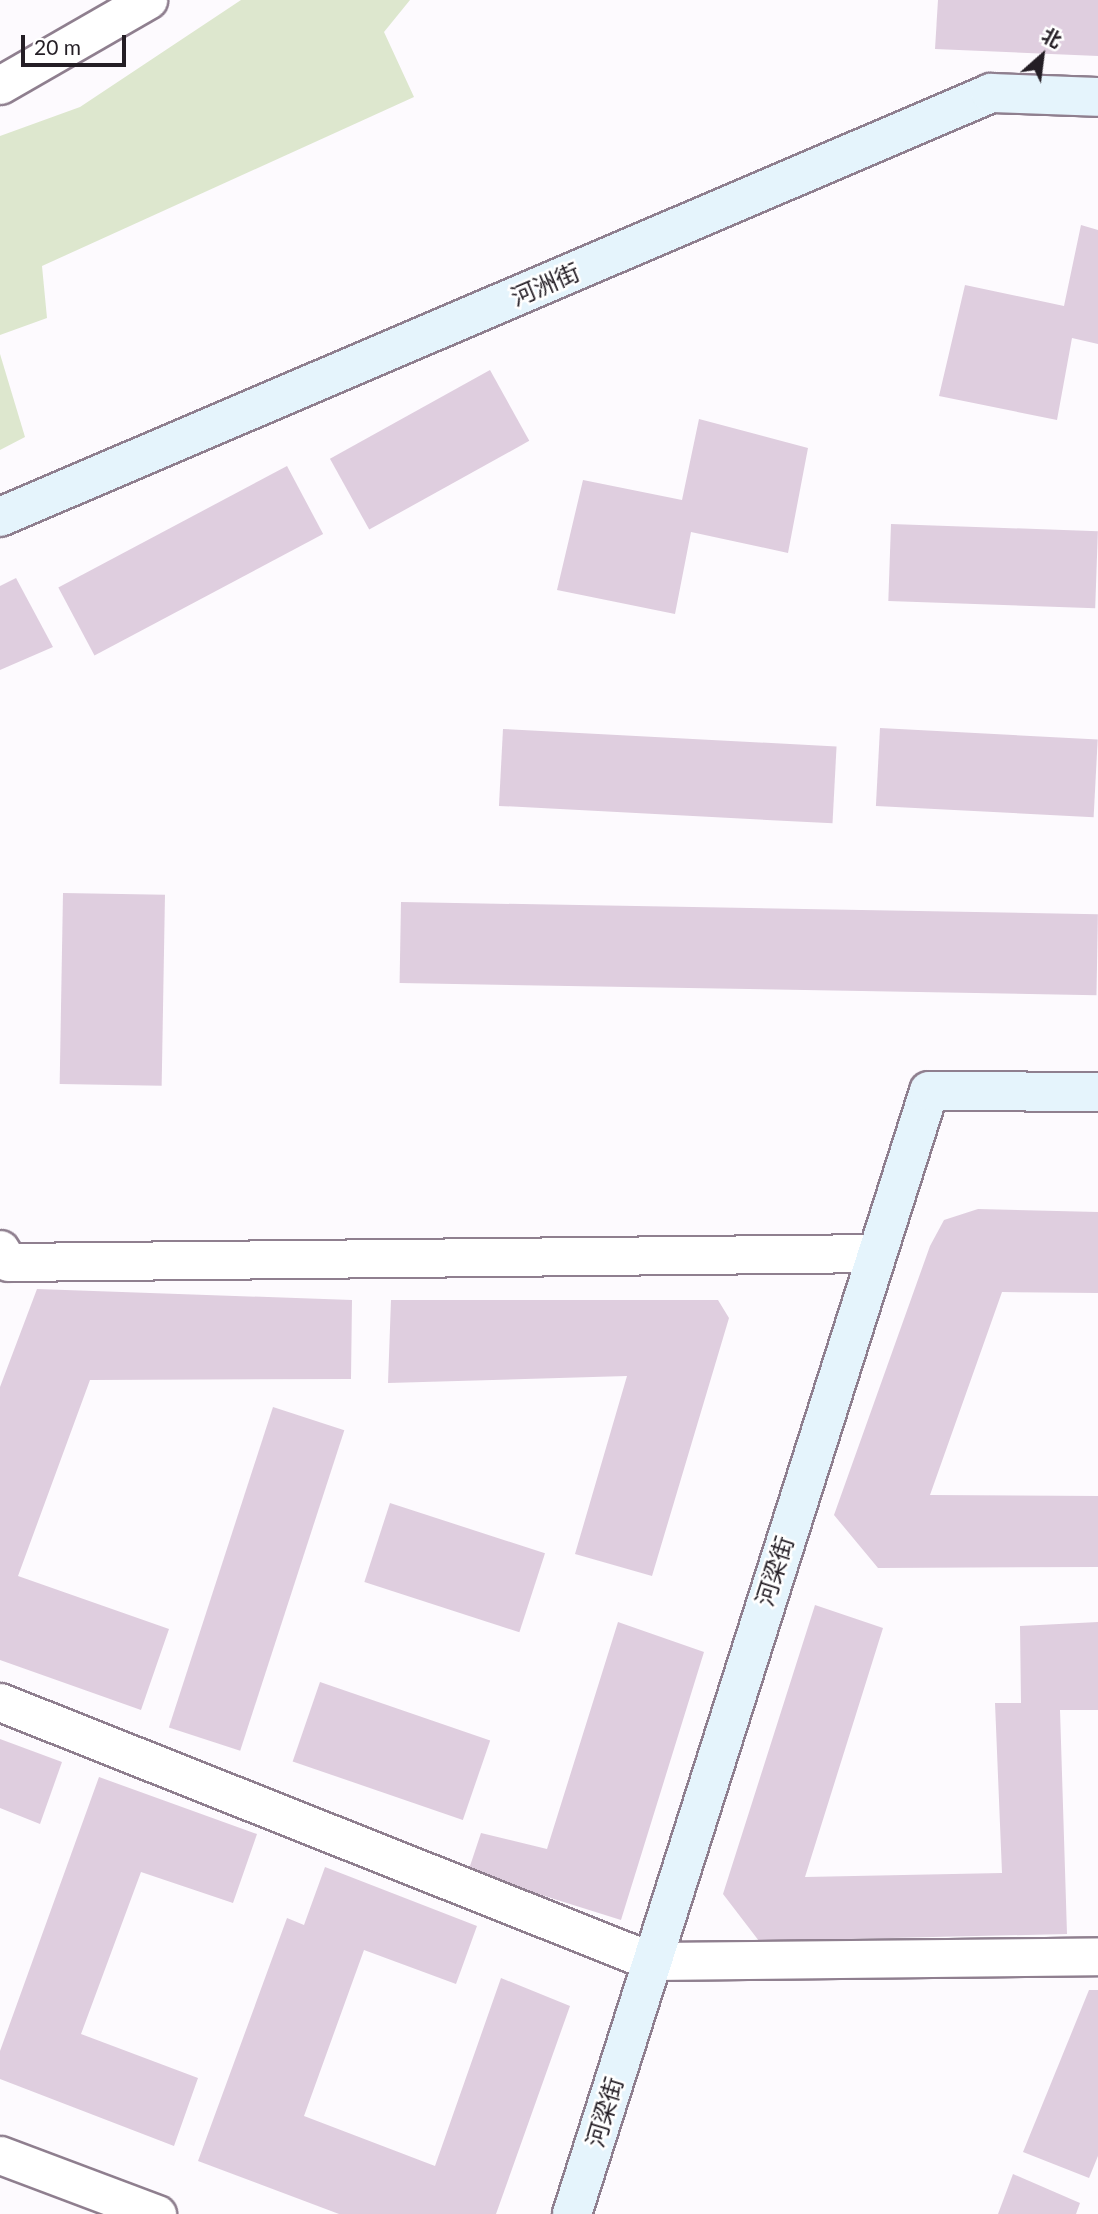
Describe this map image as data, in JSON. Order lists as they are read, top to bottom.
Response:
{
  "streets": {
    "street": ["河洲街", "河梁街"]
  },
  "scale_bar": "20 m",
  "north": "top right"
}
